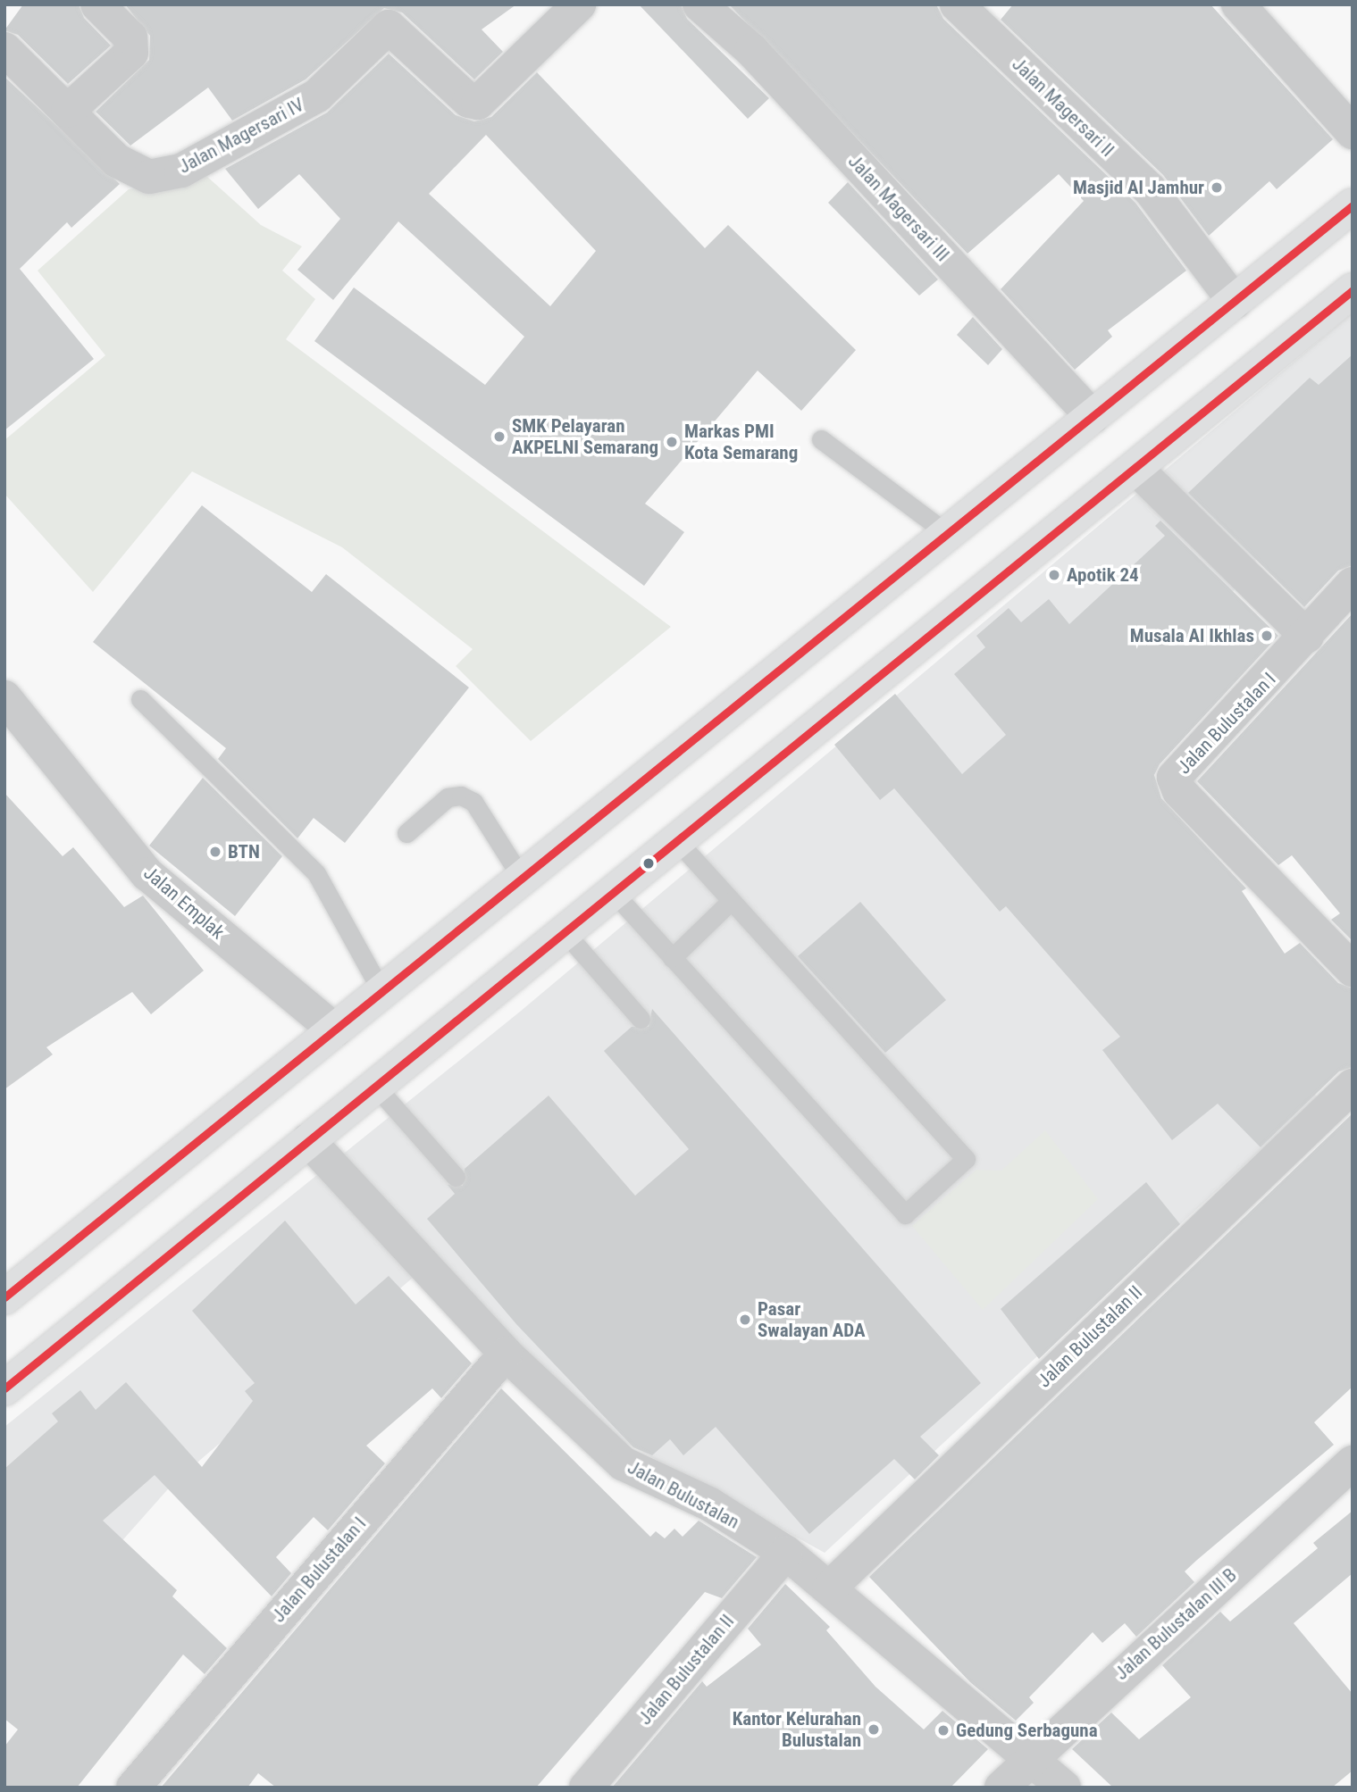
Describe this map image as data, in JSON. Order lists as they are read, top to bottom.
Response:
{
  "streets": {
    "street": [
      "Jalan Magersari II",
      "Jalan Magersari IV",
      "Jalan Magersari III",
      "Jalan Bulustalan I",
      "Jalan Emplak",
      "Jalan Bulustalan II",
      "Jalan Bulustalan",
      "Jalan Bulustalan III B"
    ]
  },
  "crossings": [
    ["Jalan Bulustalan I", "Jalan Bulustalan"],
    ["Jalan Bulustalan II", "Jalan Bulustalan"],
    ["Jalan Bulustalan", "Jalan Bulustalan III B"]
  ],
  "places": [
    "Masjid Al Jamhur",
    "SMK Pelayaran AKPELNI Semarang",
    "Markas PMI Kota Semarang",
    "Apotik 24",
    "Musala Al Ikhlas",
    "BTN",
    "Pasar Swalayan ADA",
    "Kantor Kelurahan Bulustalan",
    "Gedung Serbaguna"
  ]
}
